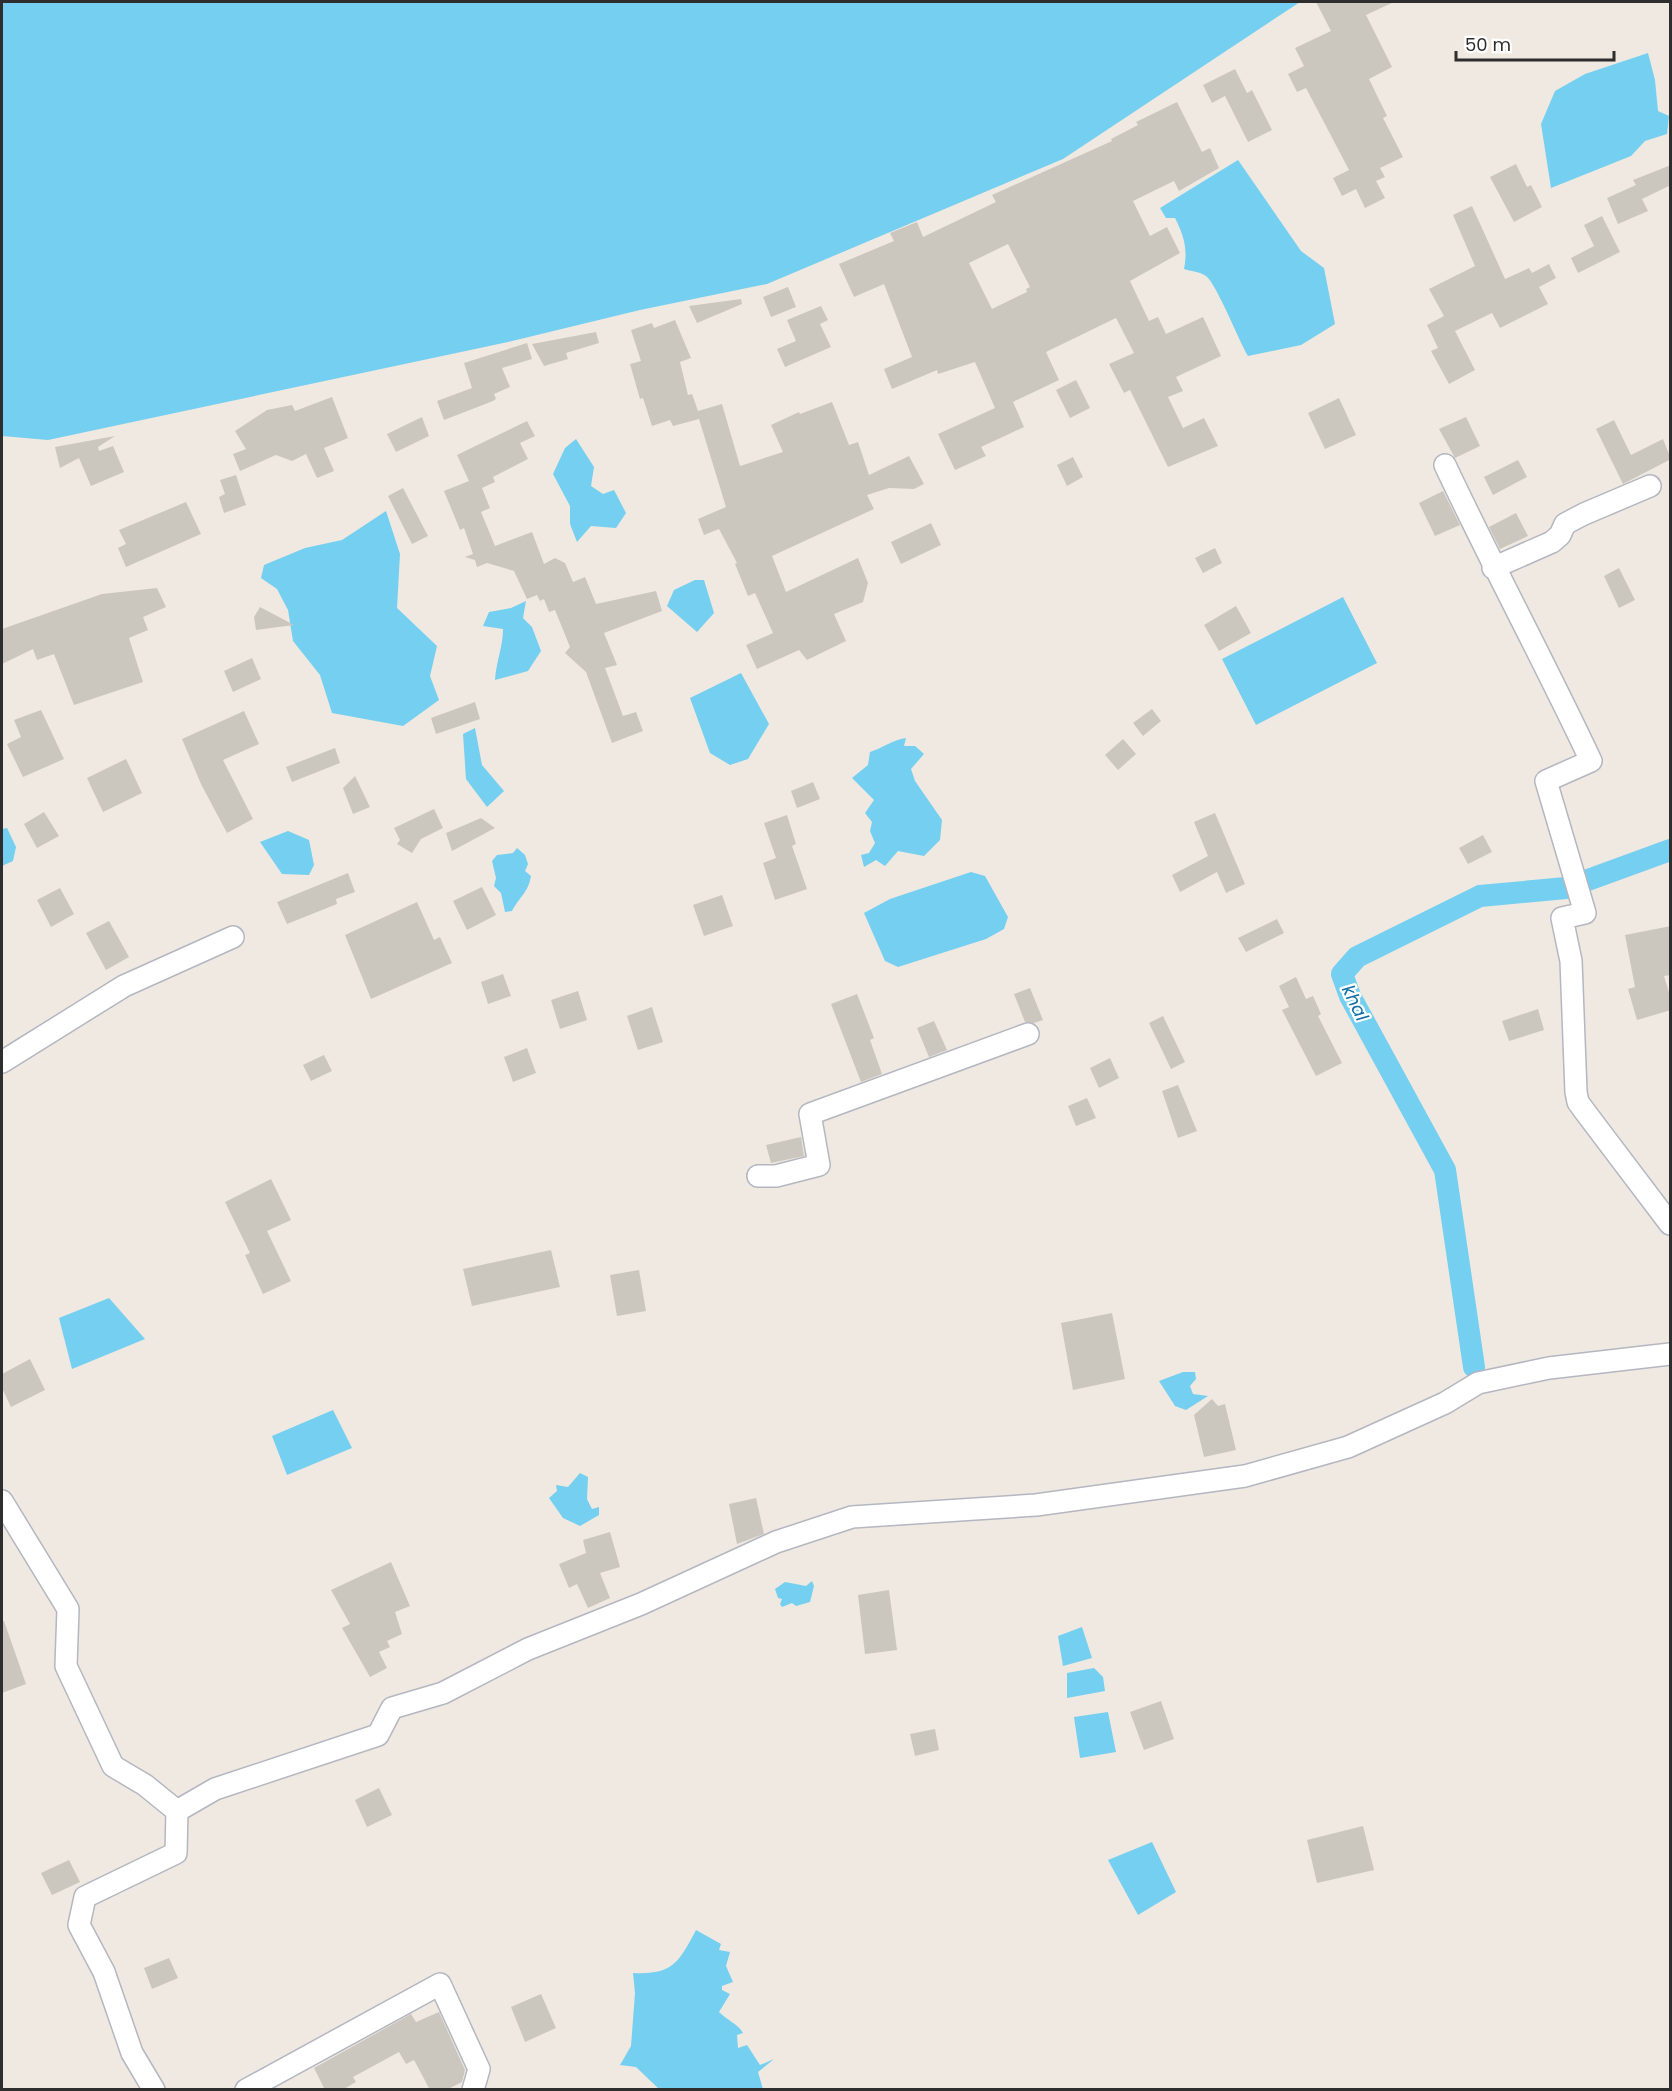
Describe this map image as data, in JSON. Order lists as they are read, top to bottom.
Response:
{
  "water": ["khal"],
  "scale_bar": "50 m"
}
